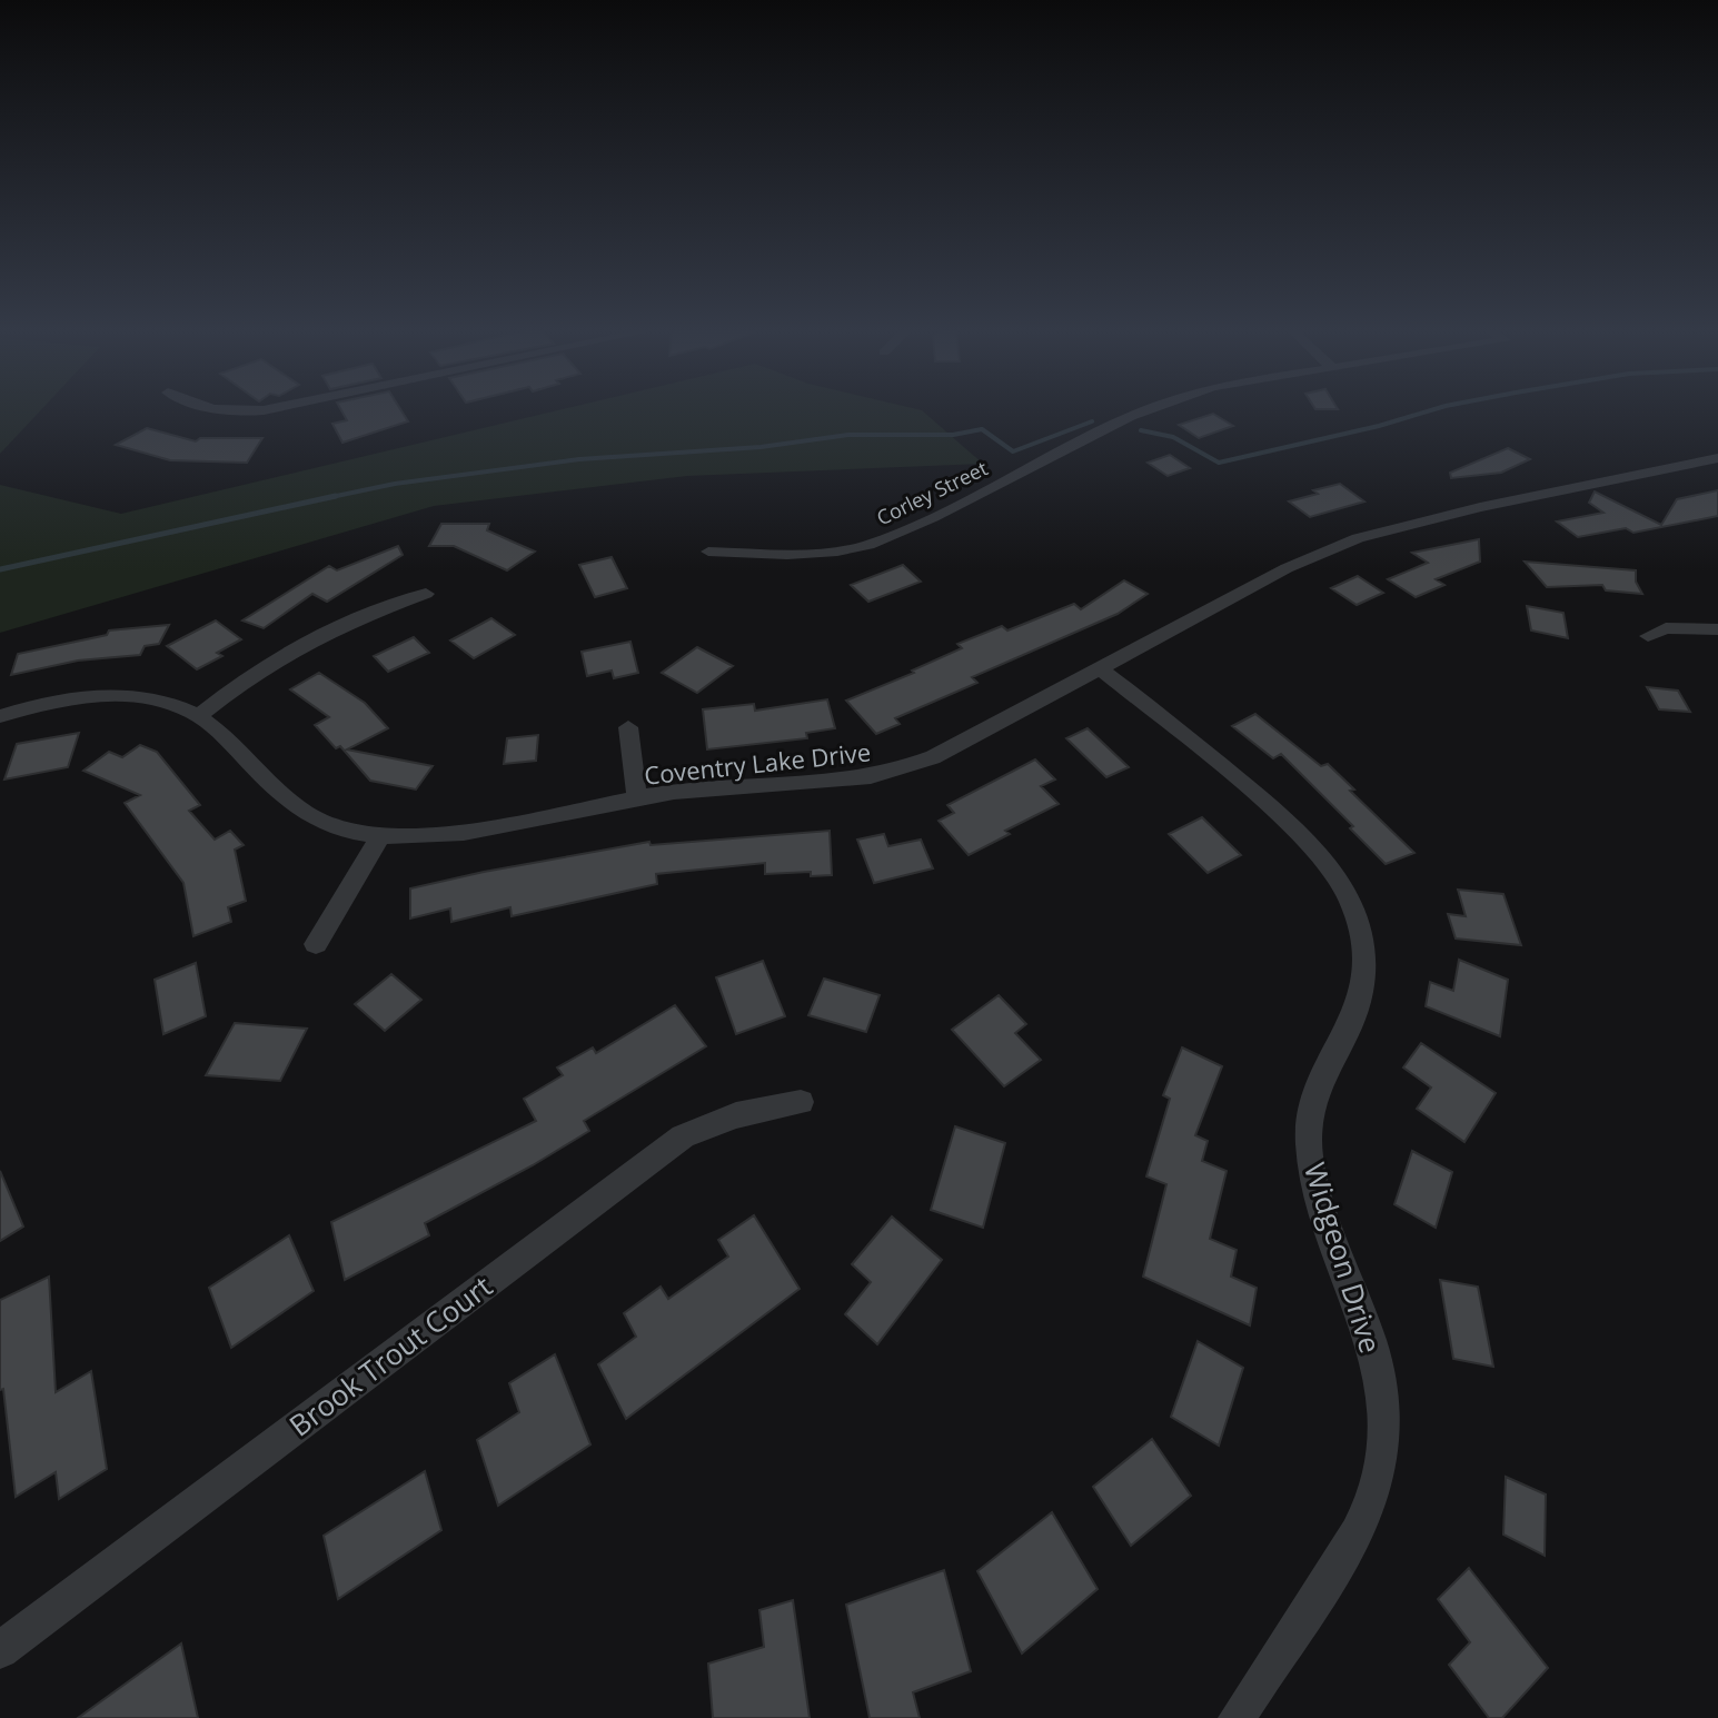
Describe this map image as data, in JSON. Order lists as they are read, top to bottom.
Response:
{
  "streets": {
    "street": [
      "Corley Street",
      "Coventry Lake Drive",
      "Widgeon Drive",
      "Brook Trout Court"
    ]
  },
  "crossings": [
    ["Coventry Lake Drive", "Widgeon Drive"]
  ]
}
